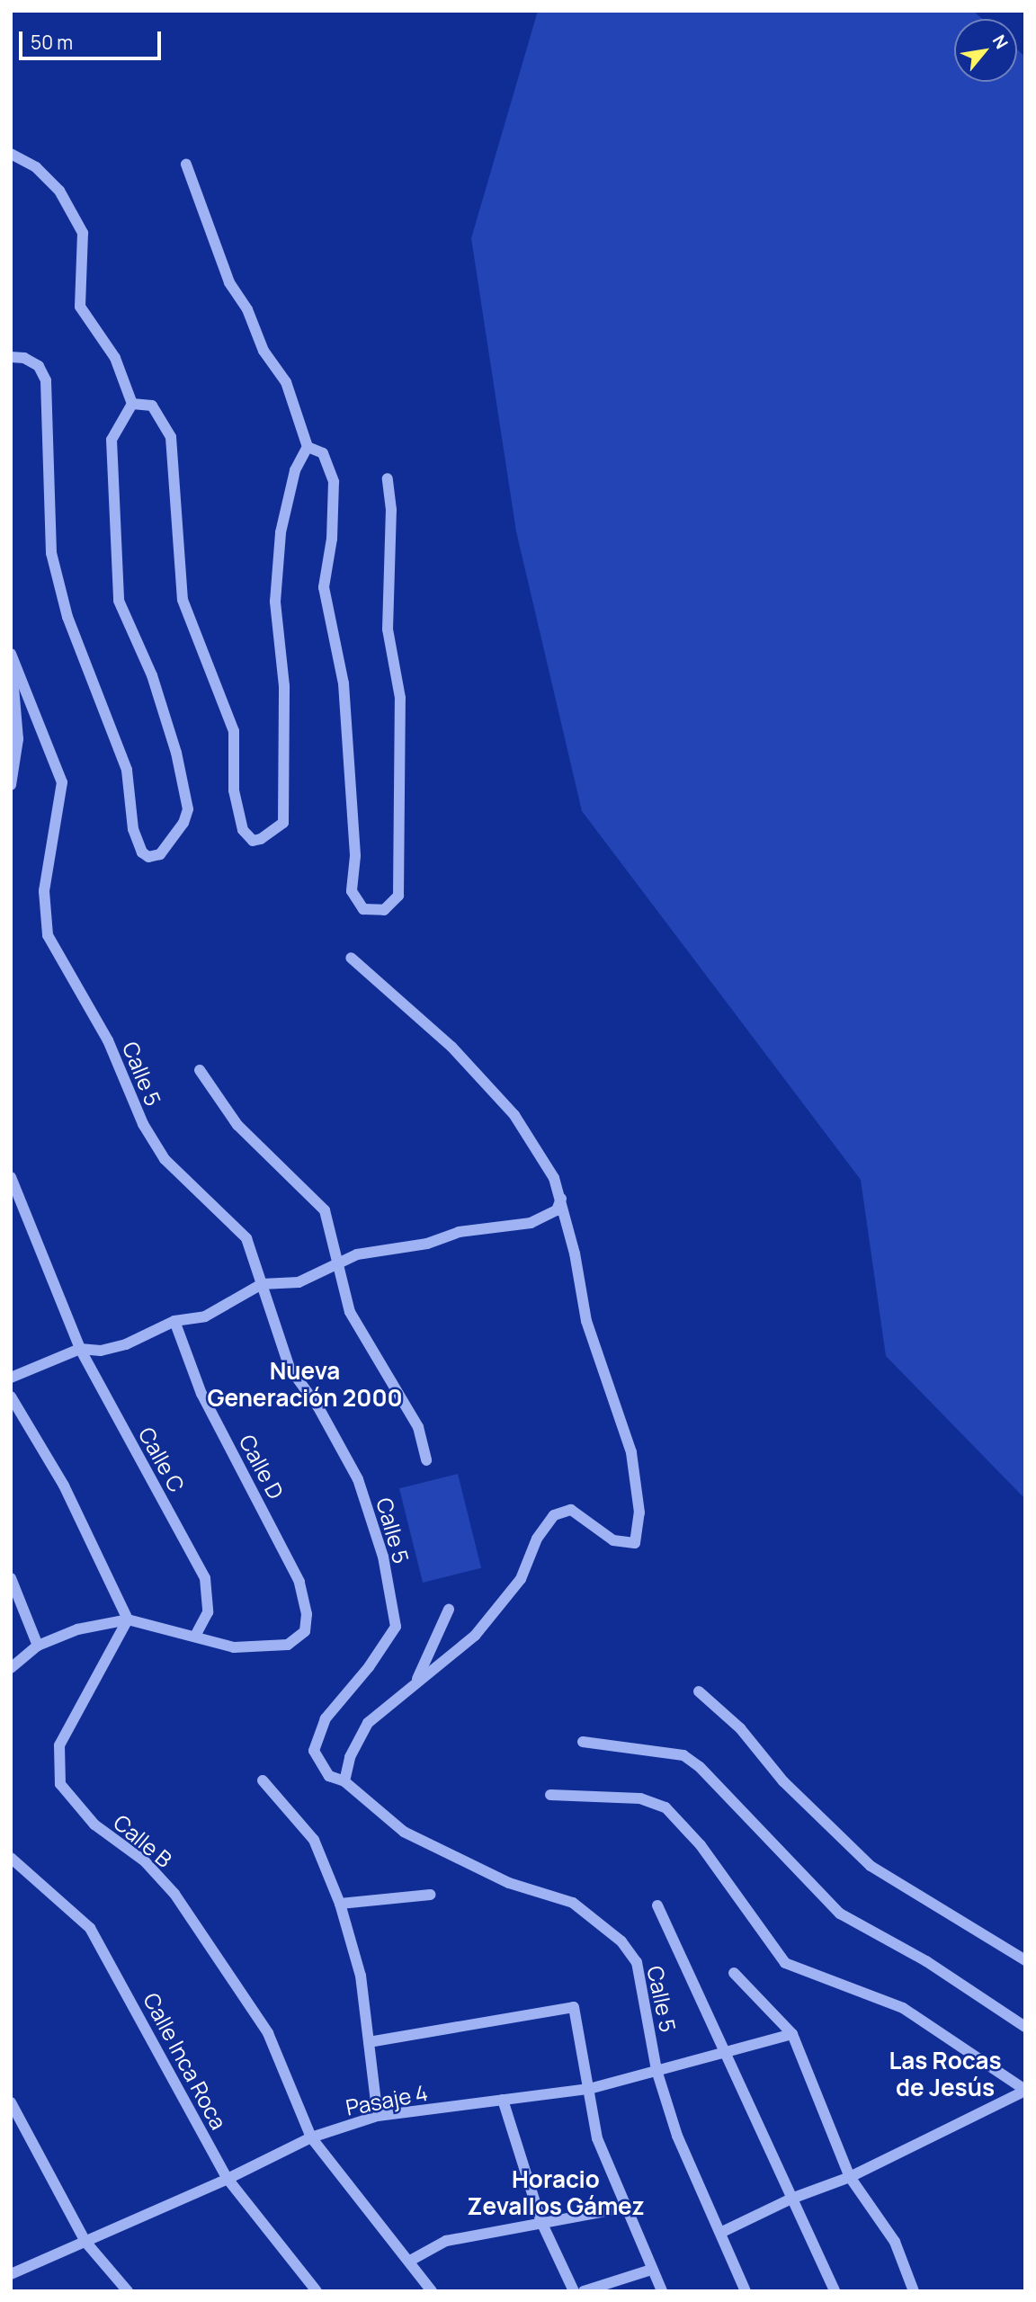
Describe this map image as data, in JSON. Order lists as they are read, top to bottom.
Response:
{
  "streets": {
    "street": [
      "Calle 5",
      "Calle C",
      "Calle D",
      "Calle B",
      "Calle Inca Roca",
      "Pasaje 4"
    ]
  },
  "crossings": [
    ["Calle 5", "Pasaje 4"],
    ["Calle C", "Calle D"],
    ["Calle B", "Pasaje 4"],
    ["Calle Inca Roca", "Pasaje 4"]
  ],
  "districts": ["Nueva Generación 2000", "Las Rocas de Jesús", "Horacio Zevallos Gámez"],
  "scale_bar": "50 m",
  "north": "top right"
}
